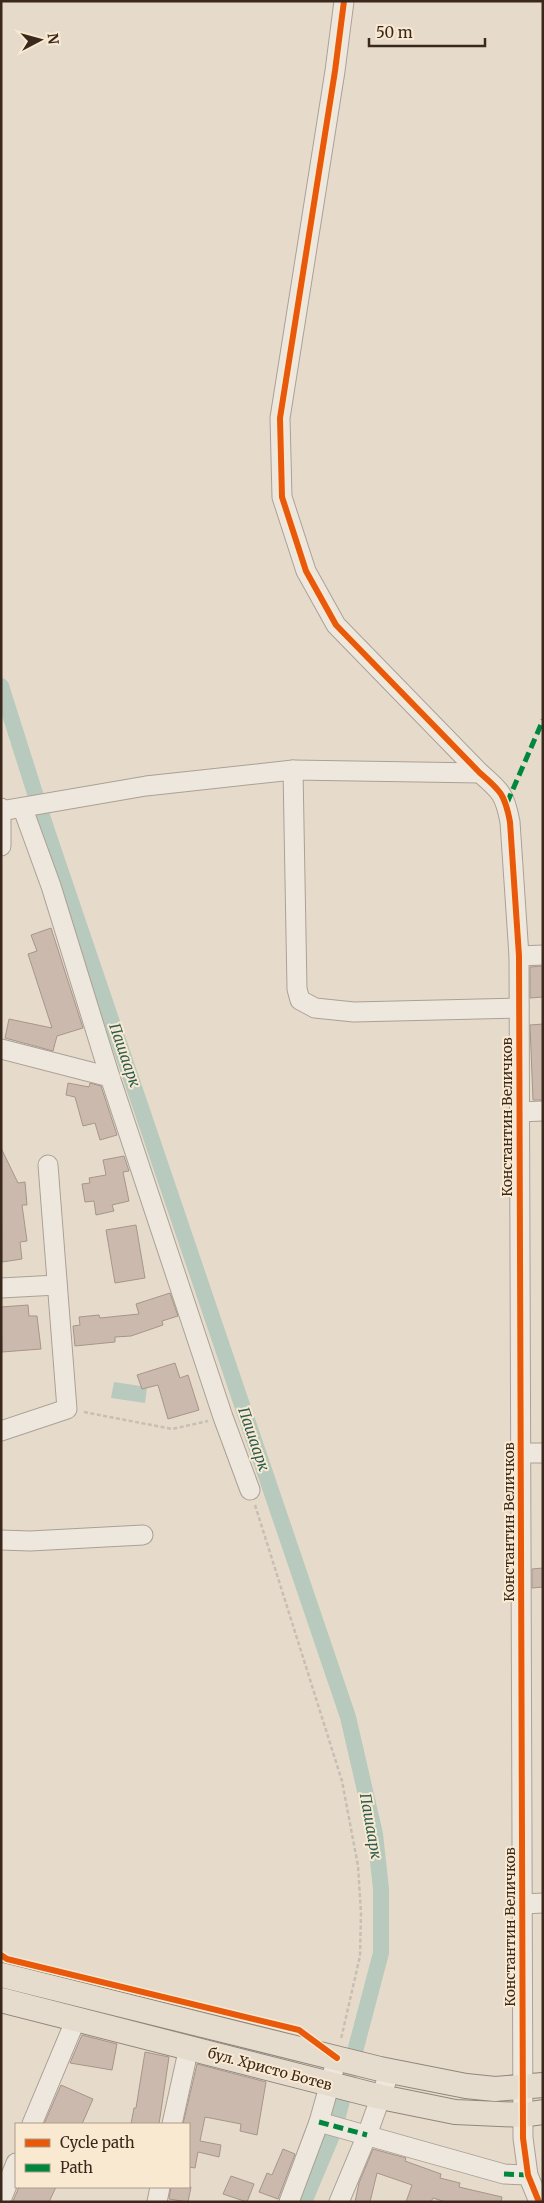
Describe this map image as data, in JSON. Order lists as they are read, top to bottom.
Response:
{
  "streets": {
    "main road": ["бул. Христо Ботев"],
    "street": ["Константин Величков"]
  },
  "crossings": [
    ["Константин Величков", "бул. Христо Ботев"]
  ],
  "water": ["Пашаарк"],
  "legend": ["Cycle path", "Path"],
  "scale_bar": "50 m",
  "north": "right"
}
